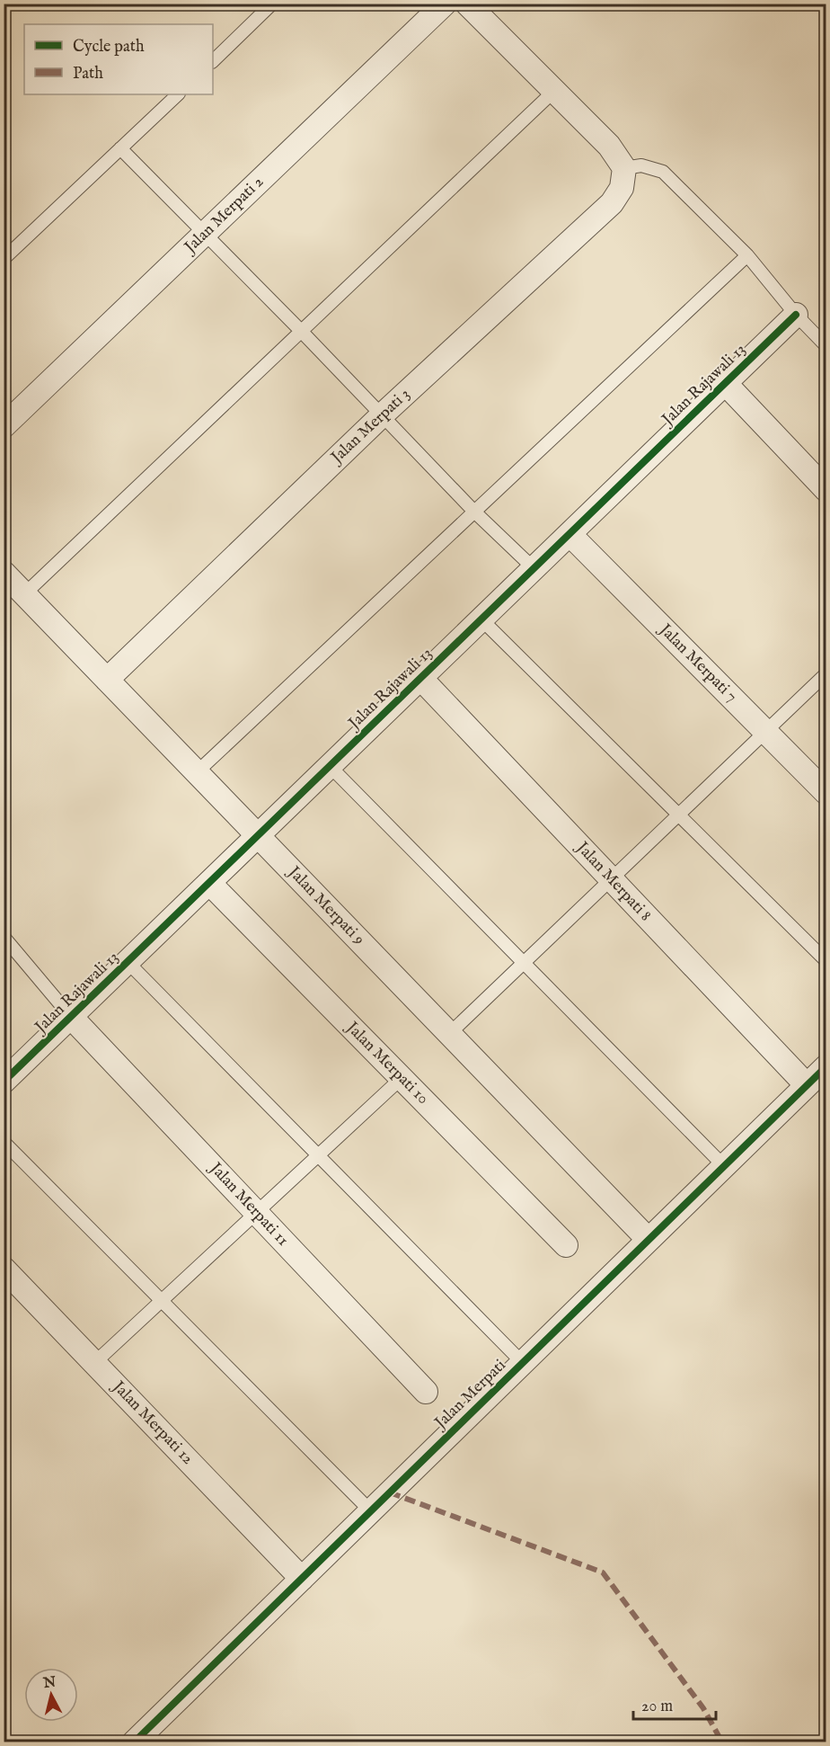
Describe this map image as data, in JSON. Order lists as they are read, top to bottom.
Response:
{
  "streets": {
    "street": [
      "Jalan Merpati 2",
      "Jalan Rajawali 13",
      "Jalan Merpati 3",
      "Jalan Merpati 7",
      "Jalan Merpati 8",
      "Jalan Merpati 9",
      "Jalan Merpati 10",
      "Jalan Merpati 11",
      "Jalan Merpati",
      "Jalan Merpati 12"
    ]
  },
  "crossings": [
    ["Jalan Rajawali 13", "Jalan Merpati 7"],
    ["Jalan Rajawali 13", "Jalan Merpati 8"],
    ["Jalan Rajawali 13", "Jalan Merpati 9"],
    ["Jalan Rajawali 13", "Jalan Merpati 10"],
    ["Jalan Rajawali 13", "Jalan Merpati 11"],
    ["Jalan Merpati 3", "Jalan Merpati 9"],
    ["Jalan Merpati 8", "Jalan Merpati"],
    ["Jalan Merpati 9", "Jalan Merpati"],
    ["Jalan Merpati", "Jalan Merpati 12"]
  ],
  "legend": ["Cycle path", "Path"],
  "scale_bar": "20 m",
  "north": "top"
}
